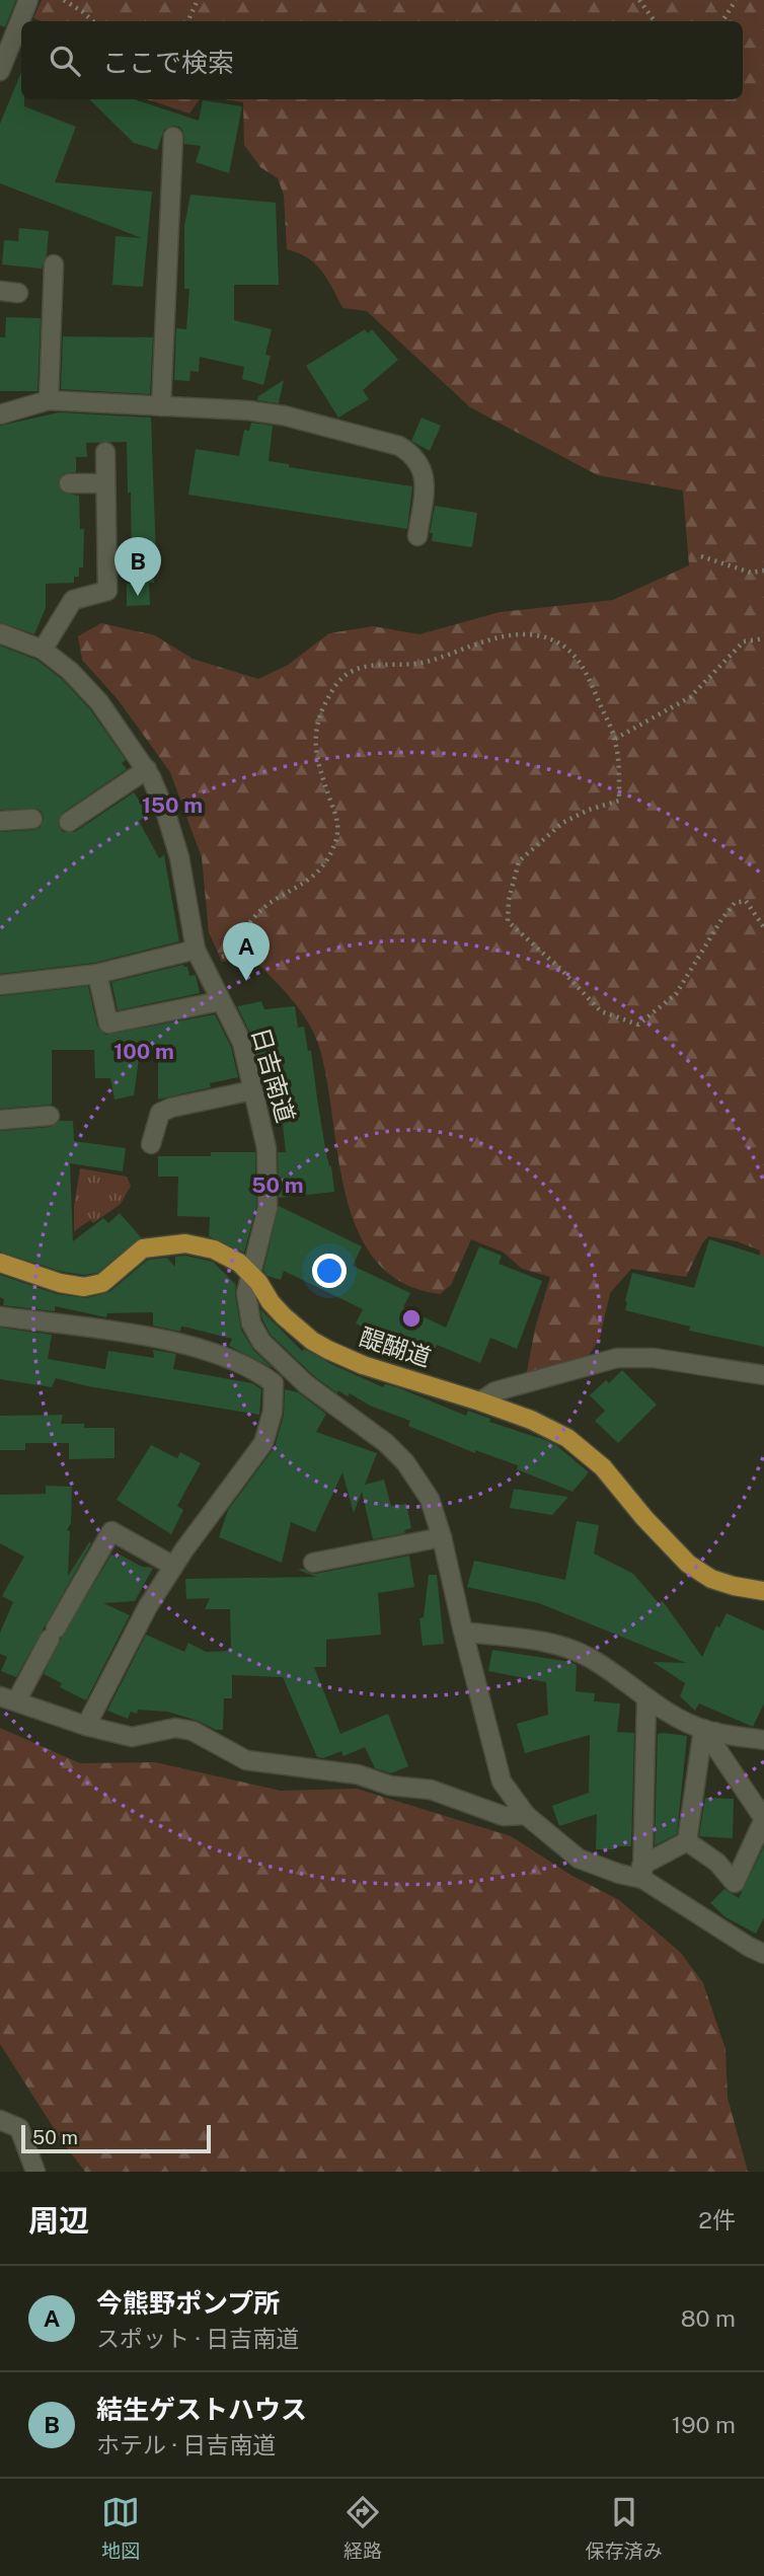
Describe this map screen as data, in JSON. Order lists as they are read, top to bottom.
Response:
{
  "streets": {
    "main road": ["醍醐道"],
    "street": ["日吉南道"]
  },
  "crossings": [
    ["日吉南道", "醍醐道"]
  ],
  "scale_bar": "50 m",
  "page": {
    "search": "ここで検索",
    "pins": ["B", "A"],
    "scale": "50 m",
    "heading": ["周辺", "2件"],
    "list": [
      {
        "mark": "A",
        "name": "今熊野ポンプ所",
        "note": "スポット · 日吉南道",
        "value": "80 m"
      },
      {
        "mark": "B",
        "name": "結生ゲストハウス",
        "note": "ホテル · 日吉南道",
        "value": "190 m"
      }
    ],
    "nav": ["地図", "経路", "保存済み"]
  },
  "rings": ["150 m", "100 m", "50 m"]
}
